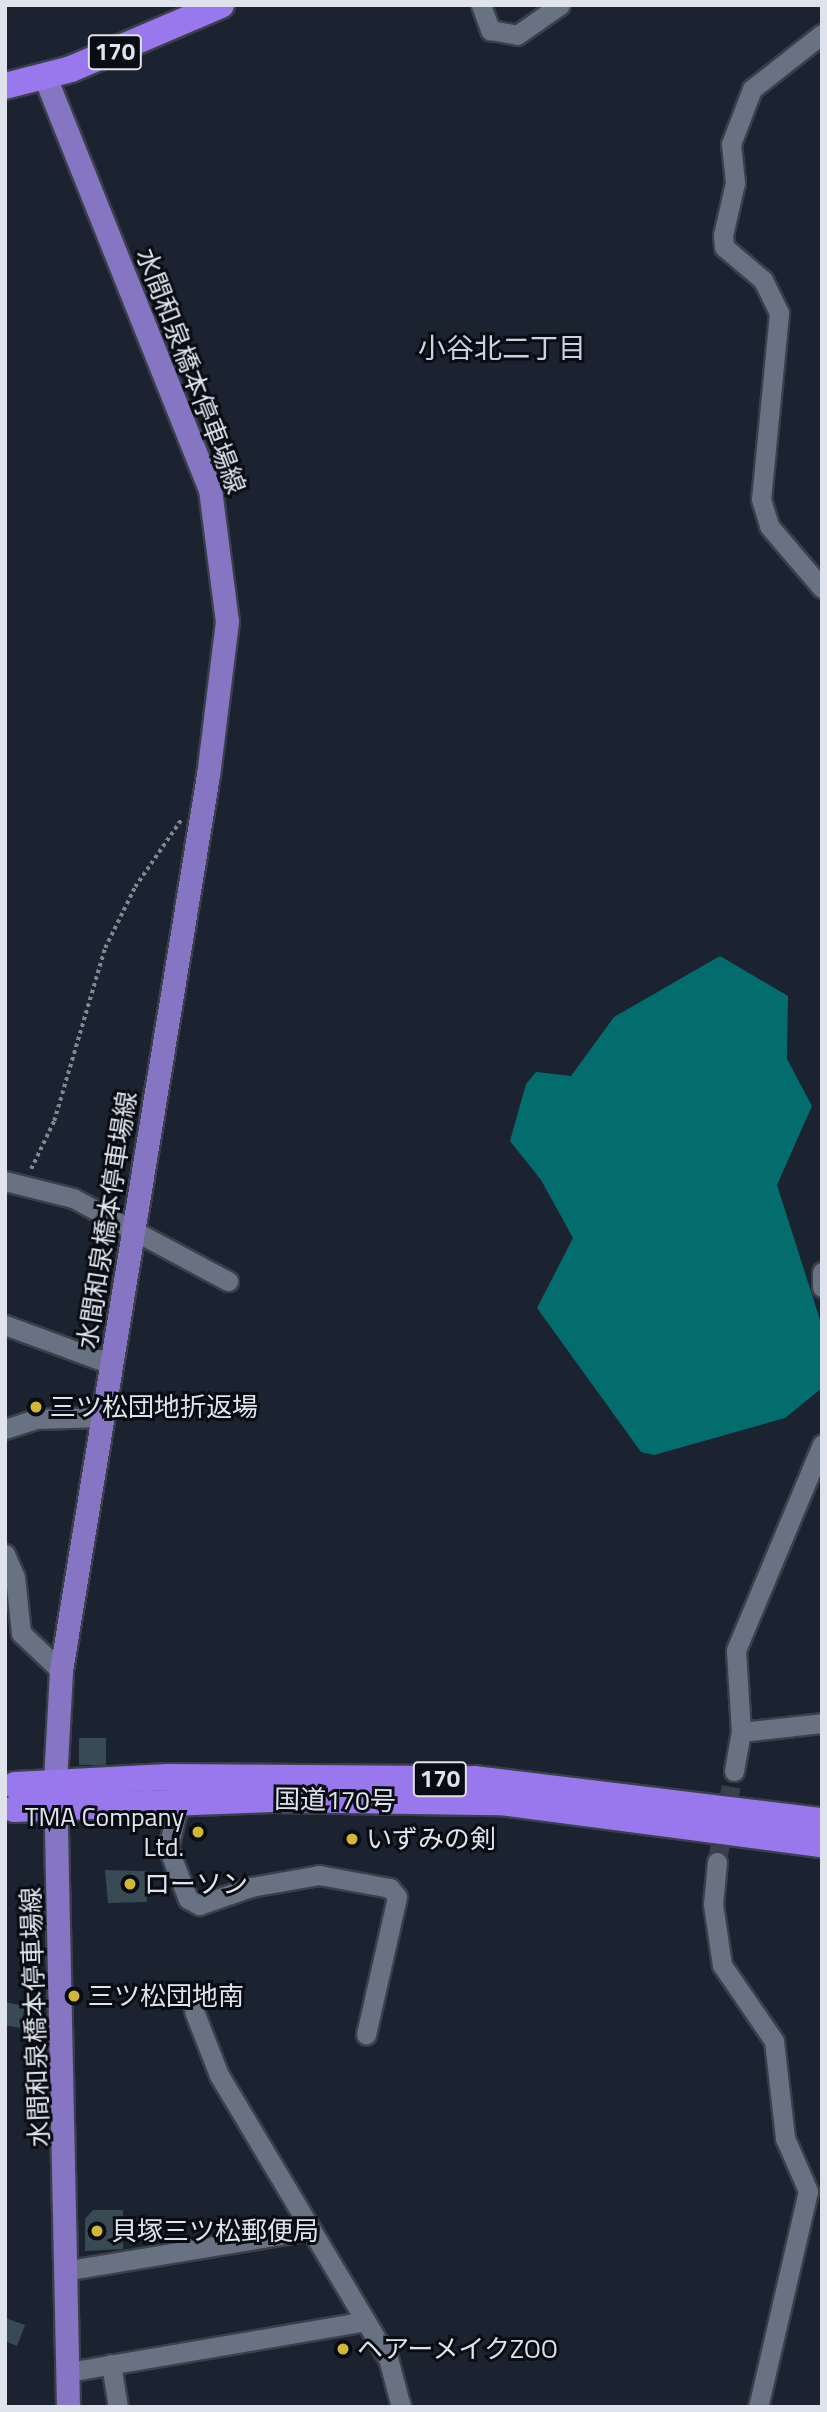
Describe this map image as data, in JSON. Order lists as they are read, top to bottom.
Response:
{
  "streets": {
    "highway": ["170", "国道170号"],
    "main road": ["水間和泉橋本停車場線"]
  },
  "crossings": [
    ["170", "水間和泉橋本停車場線"],
    ["水間和泉橋本停車場線", "国道170号"]
  ],
  "districts": ["小谷北二丁目"],
  "places": [
    "三ツ松団地折返場",
    "TMA Company Ltd.",
    "いずみの剣",
    "ローソン",
    "三ツ松団地南",
    "貝塚三ツ松郵便局",
    "ヘアーメイクZOO"
  ]
}
